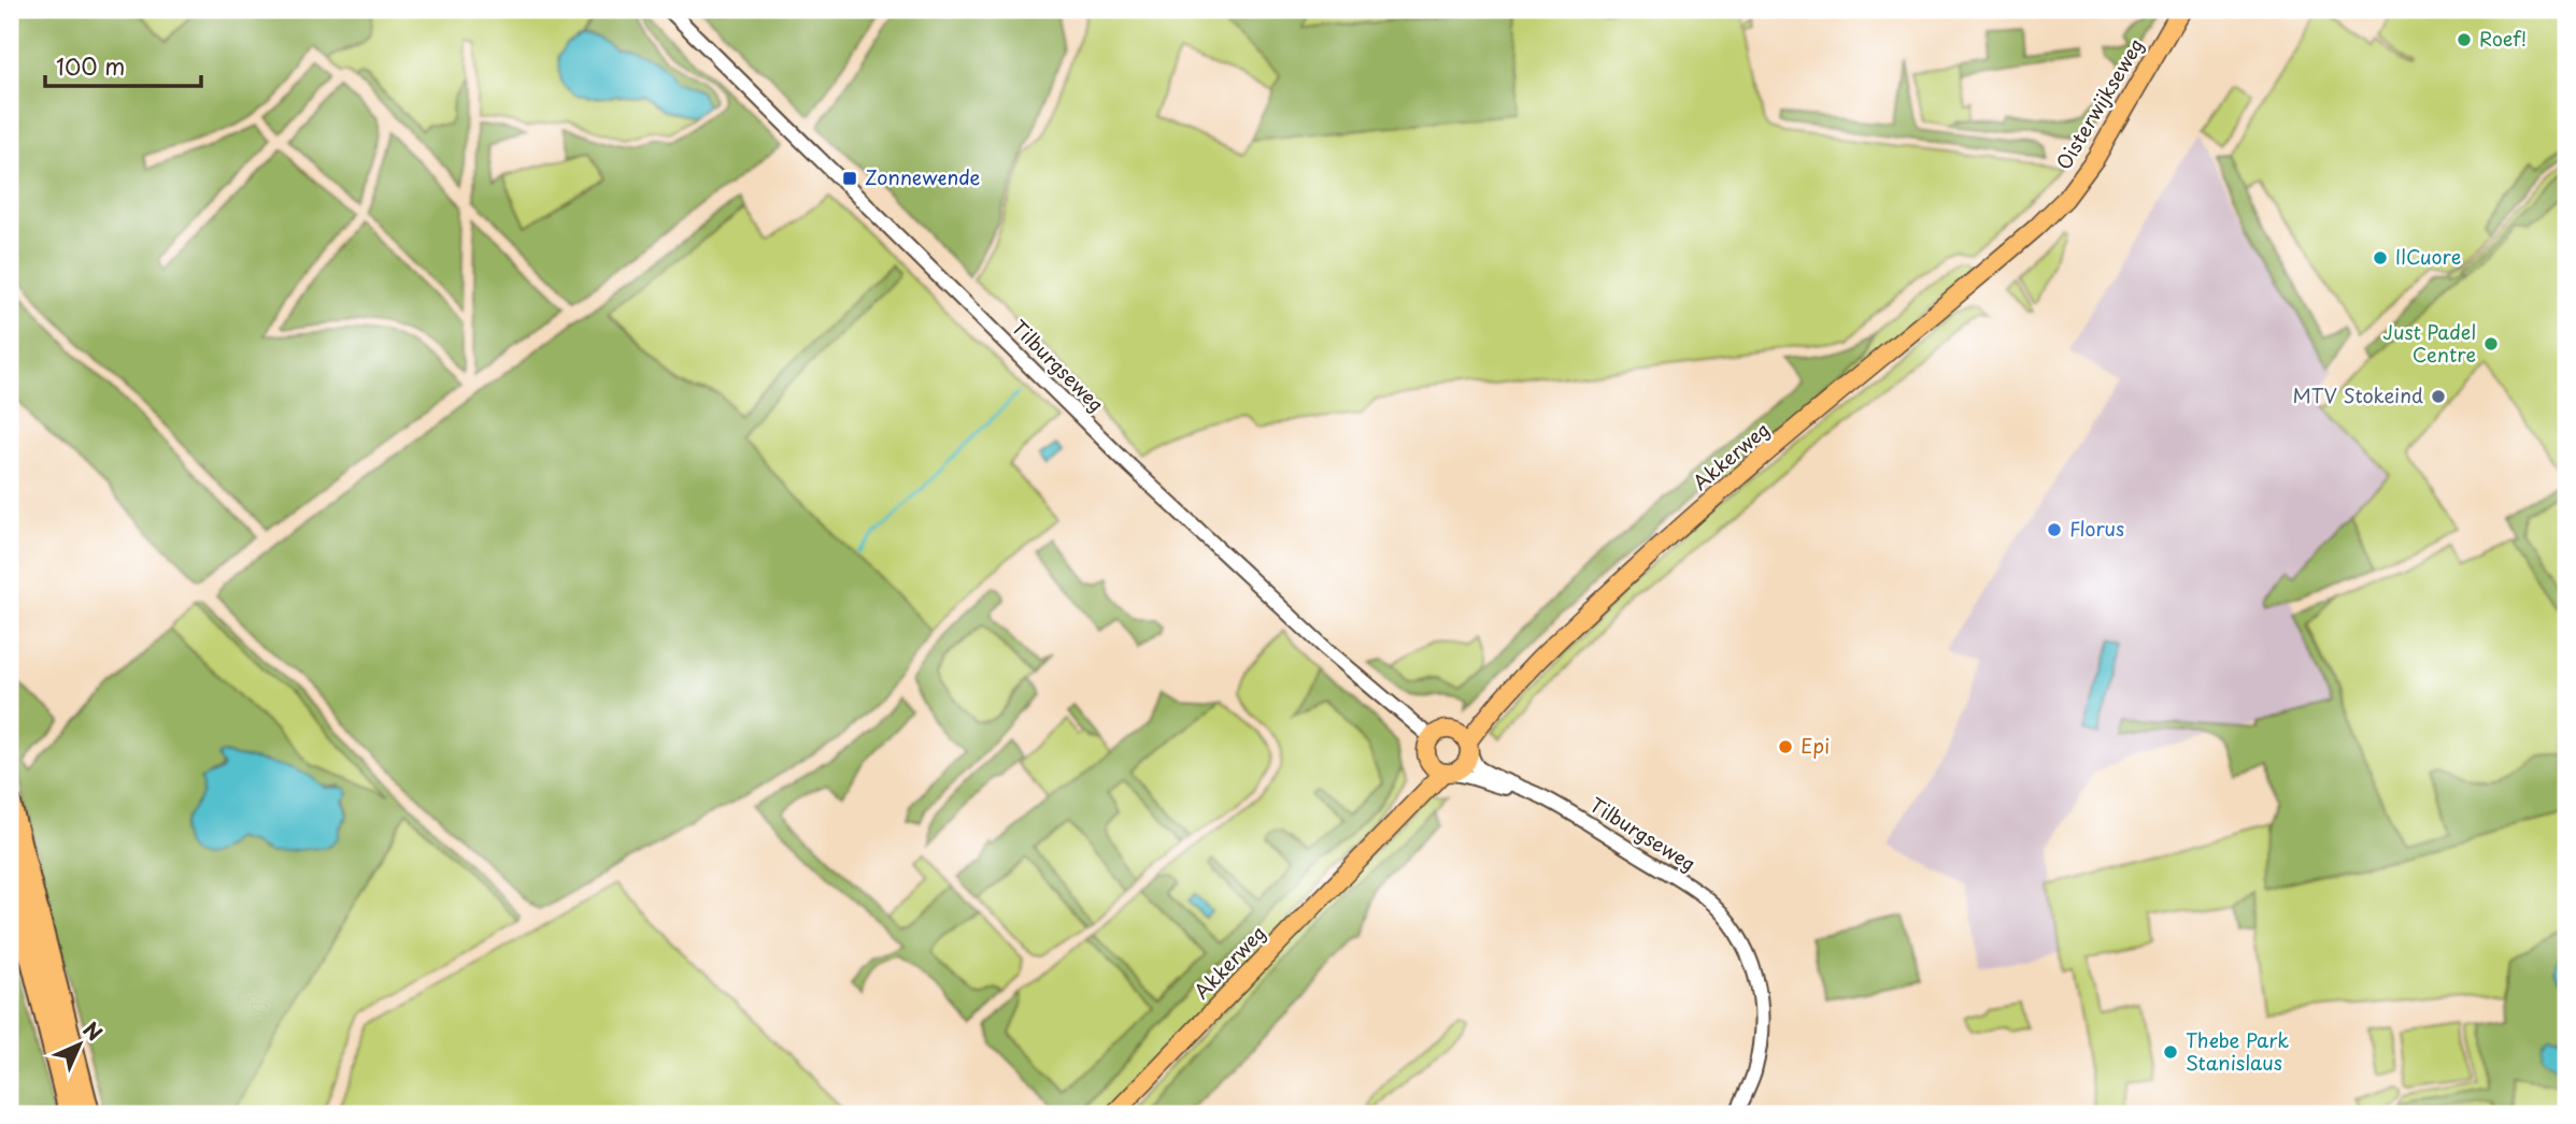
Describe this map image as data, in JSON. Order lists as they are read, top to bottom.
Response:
{
  "streets": {
    "main road": ["Oisterwijkseweg", "Akkerweg"],
    "street": ["Tilburgseweg"]
  },
  "crossings": [
    ["Oisterwijkseweg", "Akkerweg"],
    ["Tilburgseweg", "Akkerweg"]
  ],
  "places": {
    "other": [
      "Roef!",
      "IlCuore",
      "Just Padel Centre",
      "MTV Stokeind",
      "Florus",
      "Epi",
      "Thebe Park Stanislaus"
    ],
    "transit": ["Zonnewende"]
  },
  "scale_bar": "100 m",
  "north": "top right"
}
